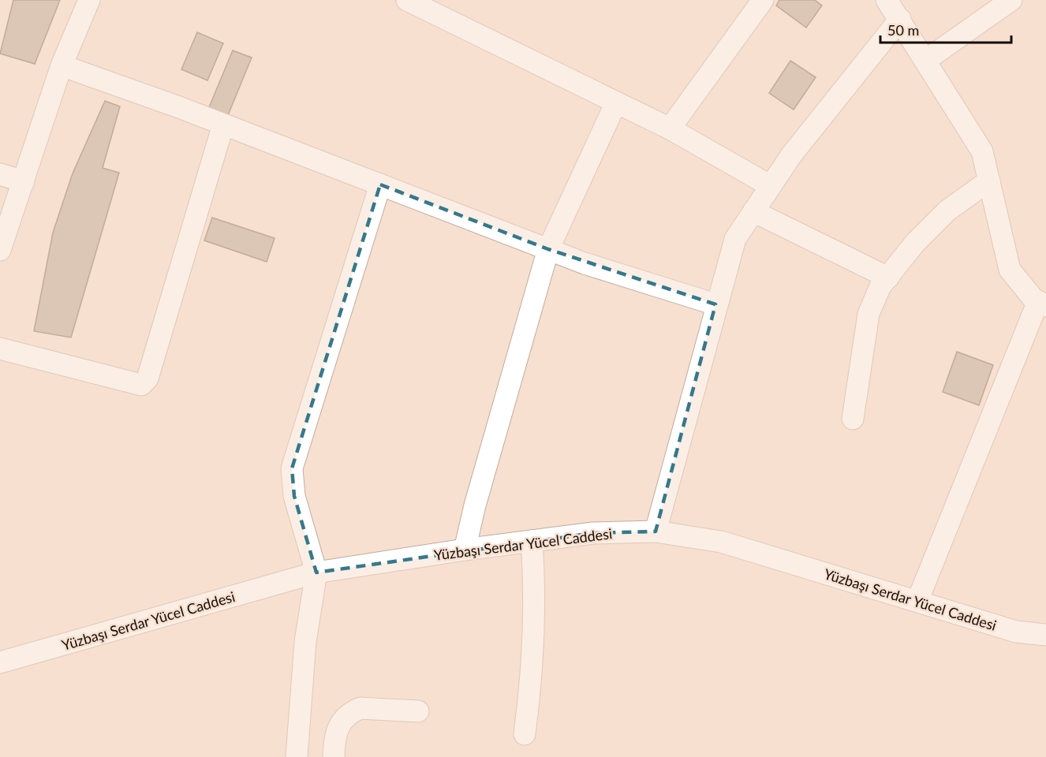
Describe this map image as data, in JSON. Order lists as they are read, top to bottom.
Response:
{
  "streets": {
    "street": ["Yüzbaşı Serdar Yücel Caddesi"]
  },
  "scale_bar": "50 m"
}
